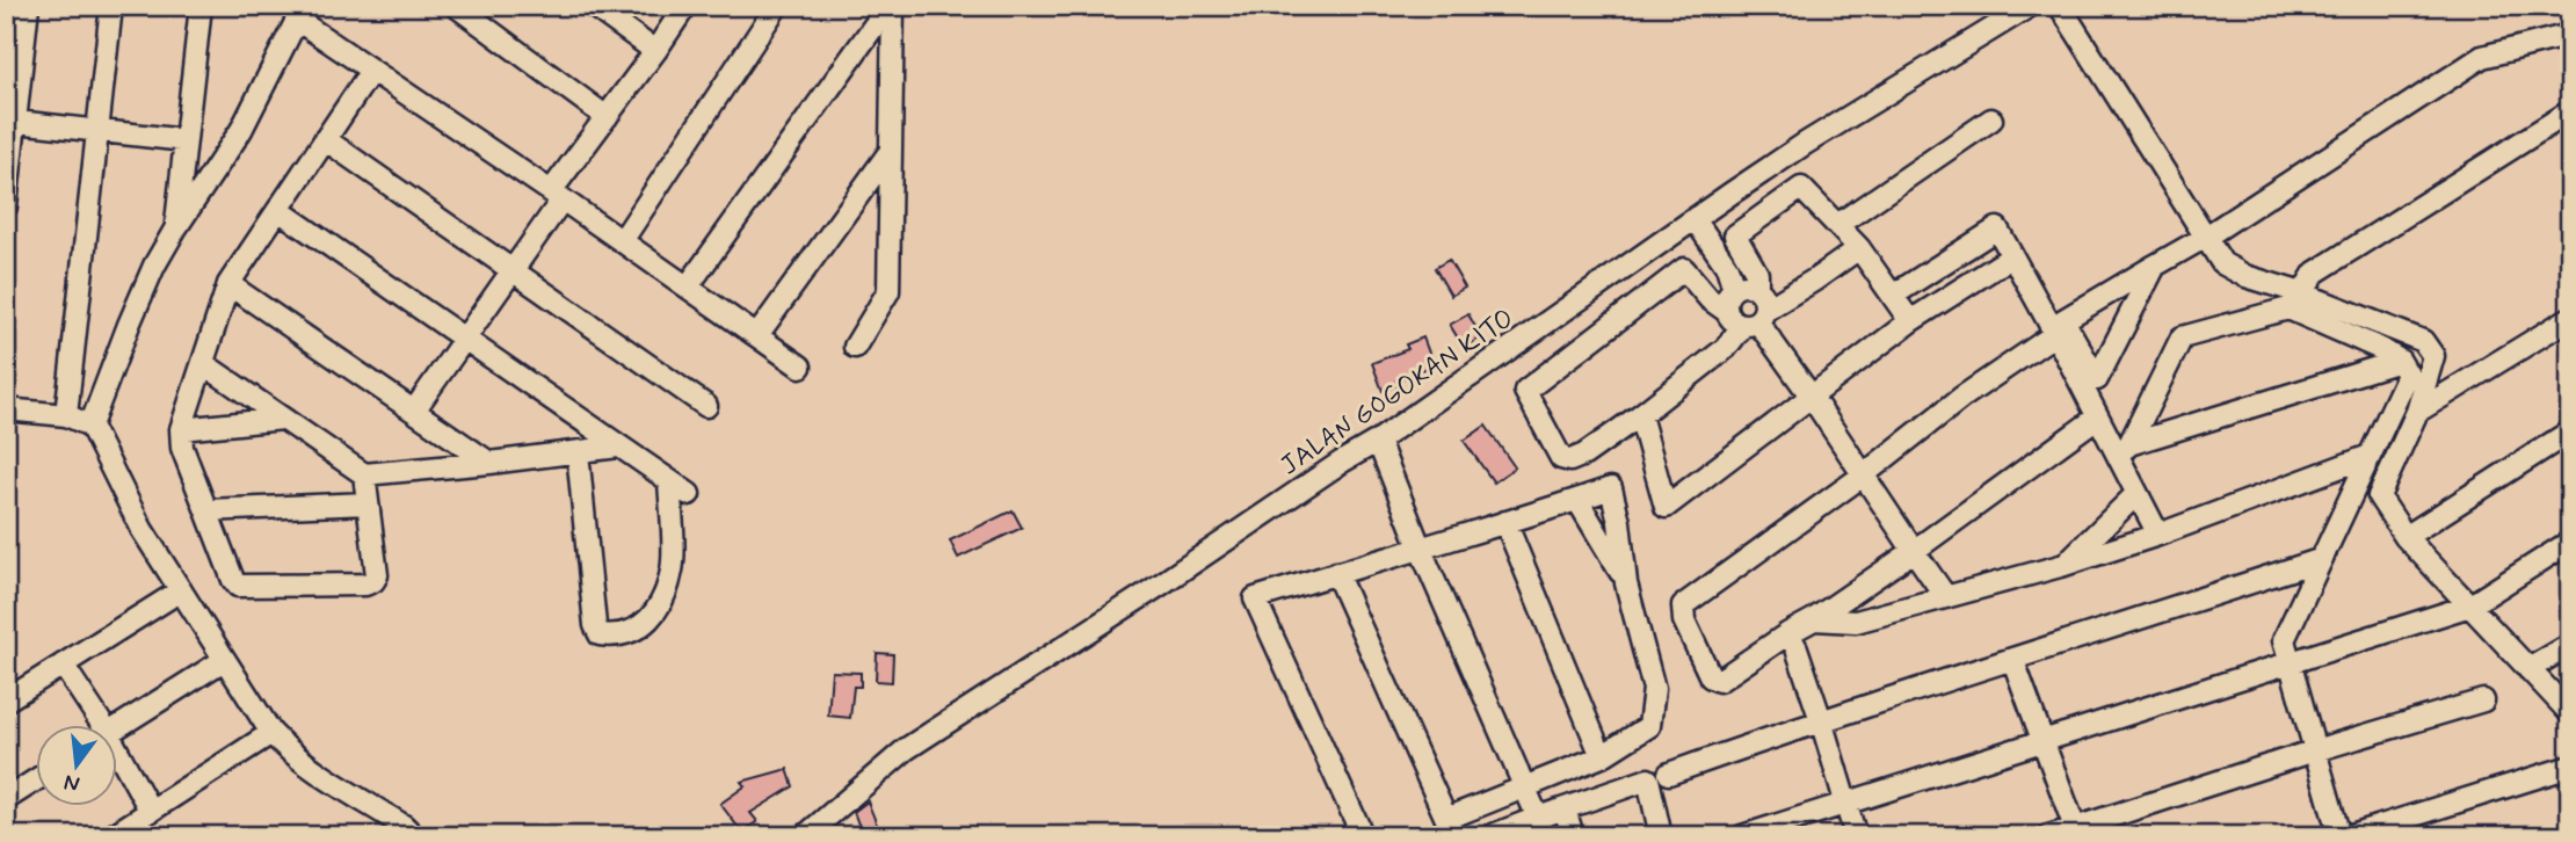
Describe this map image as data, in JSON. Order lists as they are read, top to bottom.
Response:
{
  "streets": {
    "street": ["JALAN GOGOKAN KITO"]
  },
  "north": "bottom"
}
